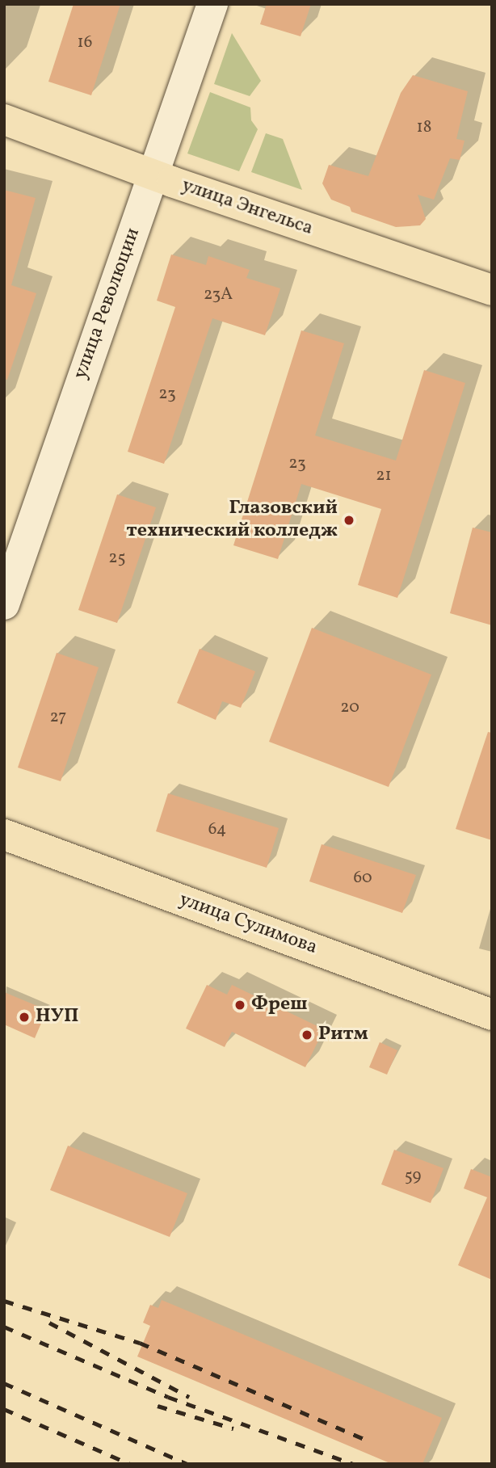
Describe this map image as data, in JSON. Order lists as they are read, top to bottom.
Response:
{
  "streets": {
    "main road": ["улица Энгельса", "улица Сулимова"],
    "street": ["улица Революции"]
  },
  "crossings": [
    ["улица Энгельса", "улица Революции"]
  ],
  "places": [
    "Глазовский технический колледж",
    "Фреш",
    "НУП",
    "Ритм"
  ],
  "house_numbers": [
    "16",
    "18",
    "23А",
    "23",
    "23",
    "21",
    "25",
    "20",
    "27",
    "64",
    "60",
    "59"
  ]
}
